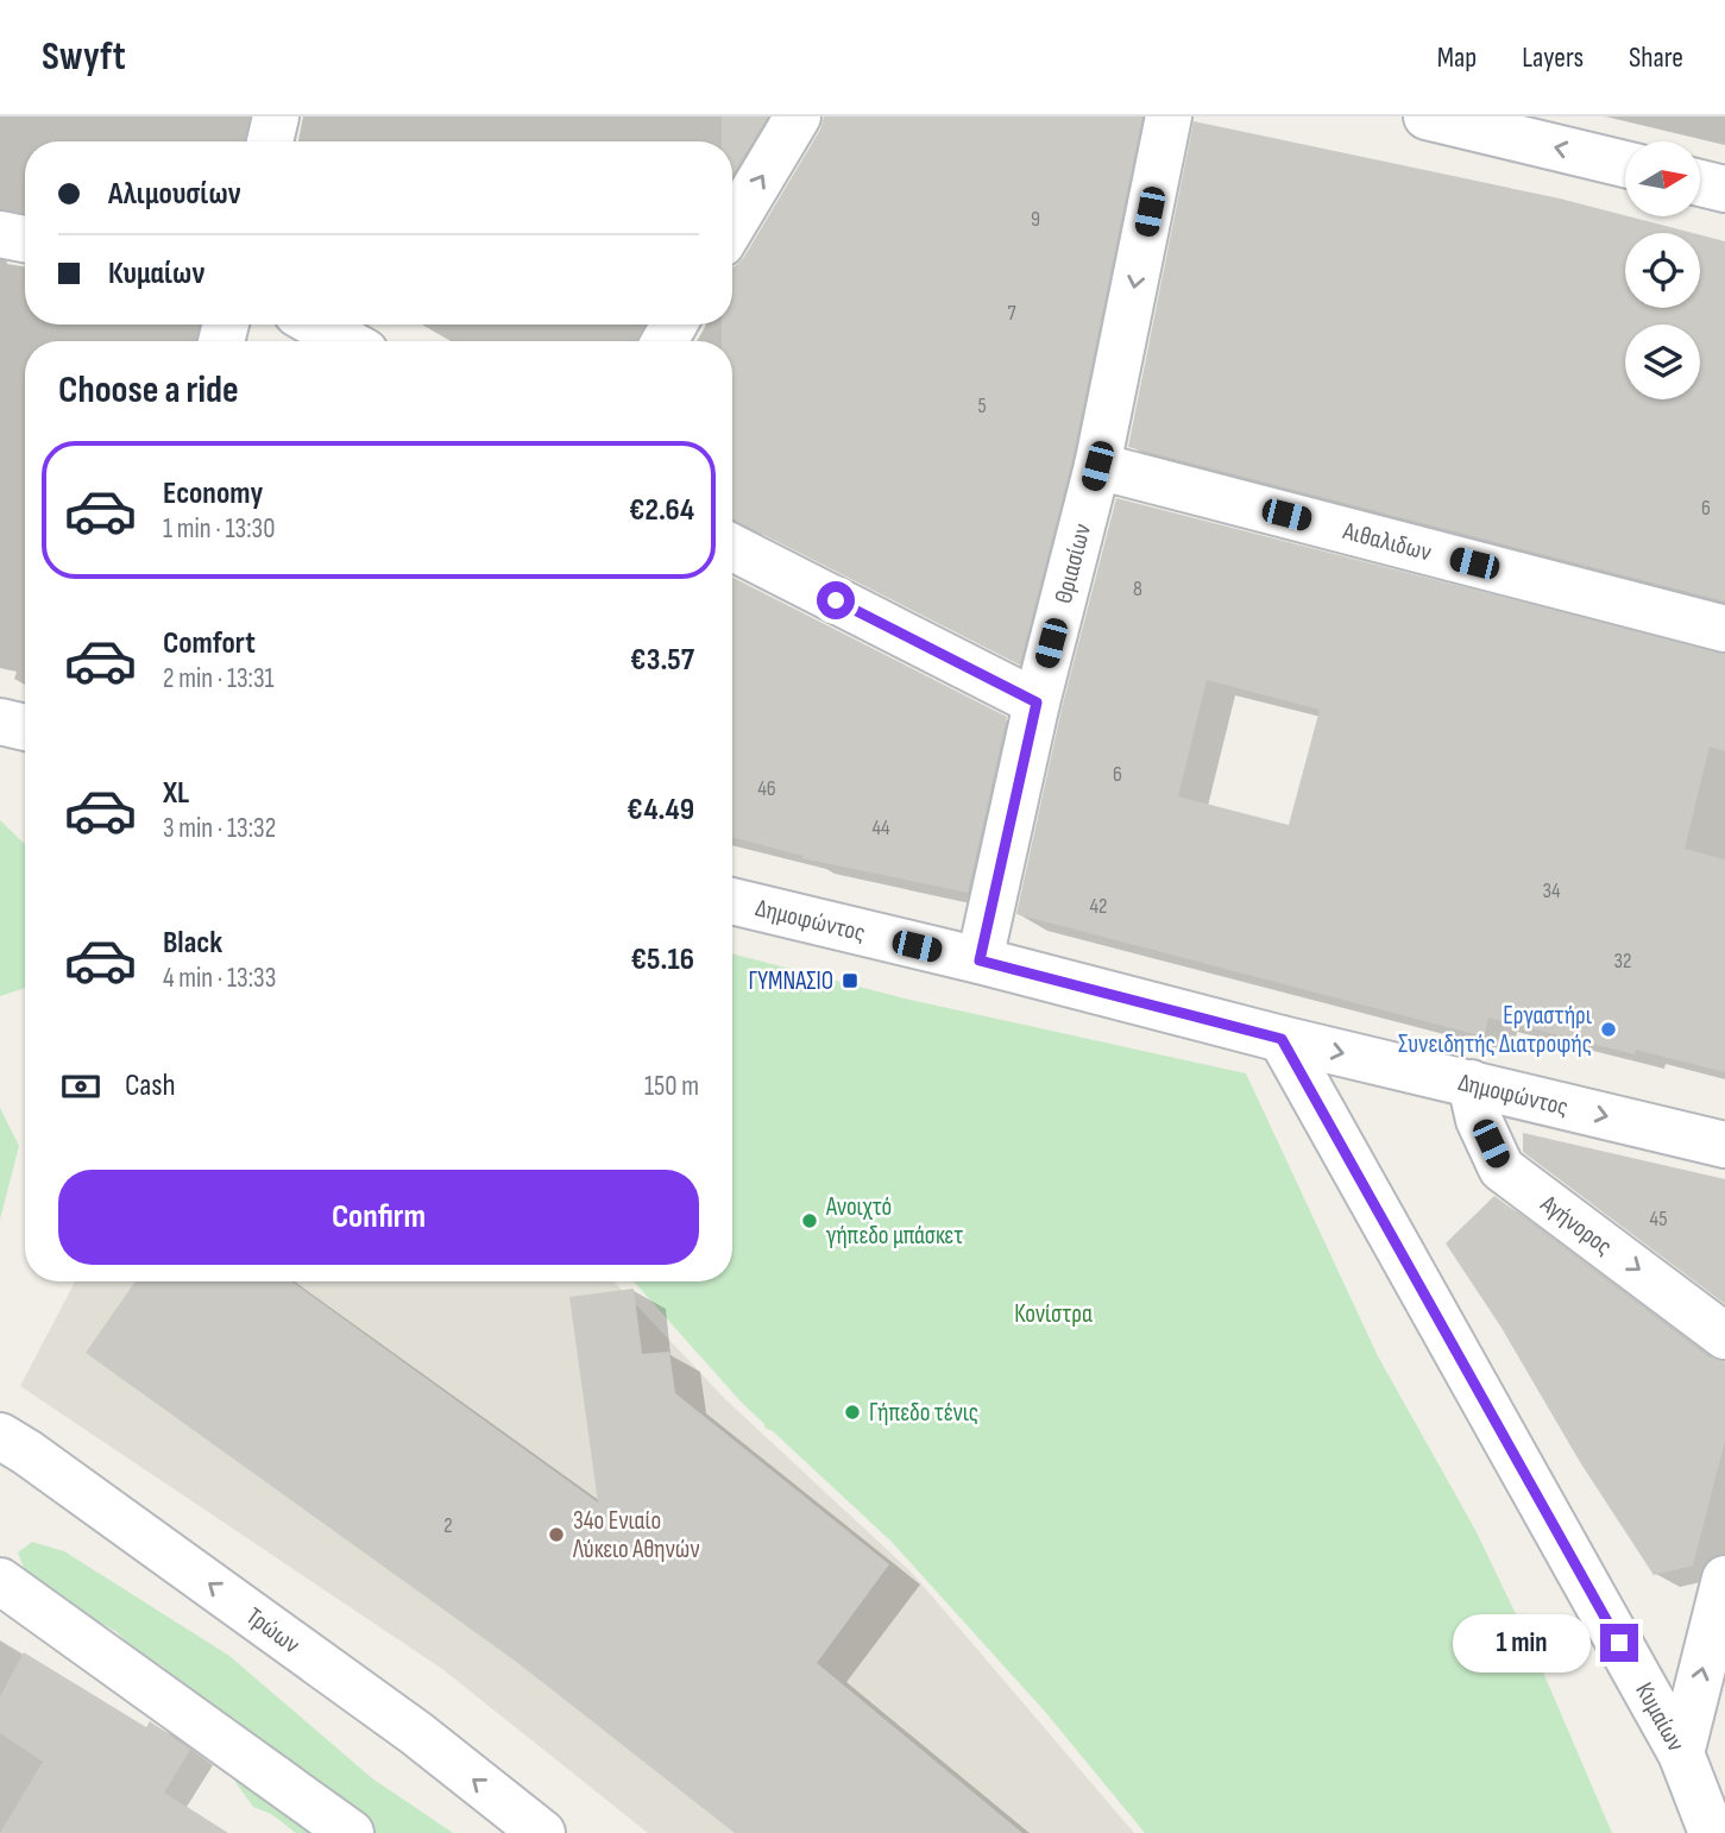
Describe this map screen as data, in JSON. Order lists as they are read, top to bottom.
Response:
{
  "streets": {
    "street": [
      "Αιθαλιδων",
      "Θριασίων",
      "Δημοφώντος",
      "Αγήνορος",
      "Τρώων",
      "Κυμαίων"
    ]
  },
  "crossings": [
    ["Αιθαλιδων", "Θριασίων"],
    ["Θριασίων", "Δημοφώντος"],
    ["Δημοφώντος", "Αγήνορος"],
    ["Δημοφώντος", "Κυμαίων"]
  ],
  "one_way": ["Δημοφώντος", "Αγήνορος"],
  "parks": ["Κονίστρα"],
  "places": {
    "transit": ["ΓΥΜΝΑΣΙΟ"],
    "other": [
      "Εργαστήρι Συνειδητής Διατροφής",
      "Ανοιχτό γήπεδο μπάσκετ",
      "Γήπεδο τένις",
      "34ο Ενιαίο Λύκειο Αθηνών"
    ]
  },
  "house_numbers": [
    "9",
    "7",
    "5",
    "6",
    "8",
    "6",
    "46",
    "44",
    "34",
    "42",
    "32",
    "45",
    "2"
  ],
  "north": "right",
  "page": {
    "header": "Swyft",
    "nav": ["Map", "Layers", "Share"],
    "banner": ["Αλιμουσίων", "Κυμαίων"],
    "heading": "Choose a ride",
    "list": [
      {
        "name": "Economy",
        "note": "1 min · 13:30",
        "value": "€2.64"
      },
      {
        "name": "Comfort",
        "note": "2 min · 13:31",
        "value": "€3.57"
      },
      {
        "name": "XL",
        "note": "3 min · 13:32",
        "value": "€4.49"
      },
      {
        "name": "Black",
        "note": "4 min · 13:33",
        "value": "€5.16"
      }
    ],
    "pay": ["Cash", "150 m"],
    "buttons": "Confirm",
    "bubble": "1 min"
  }
}
